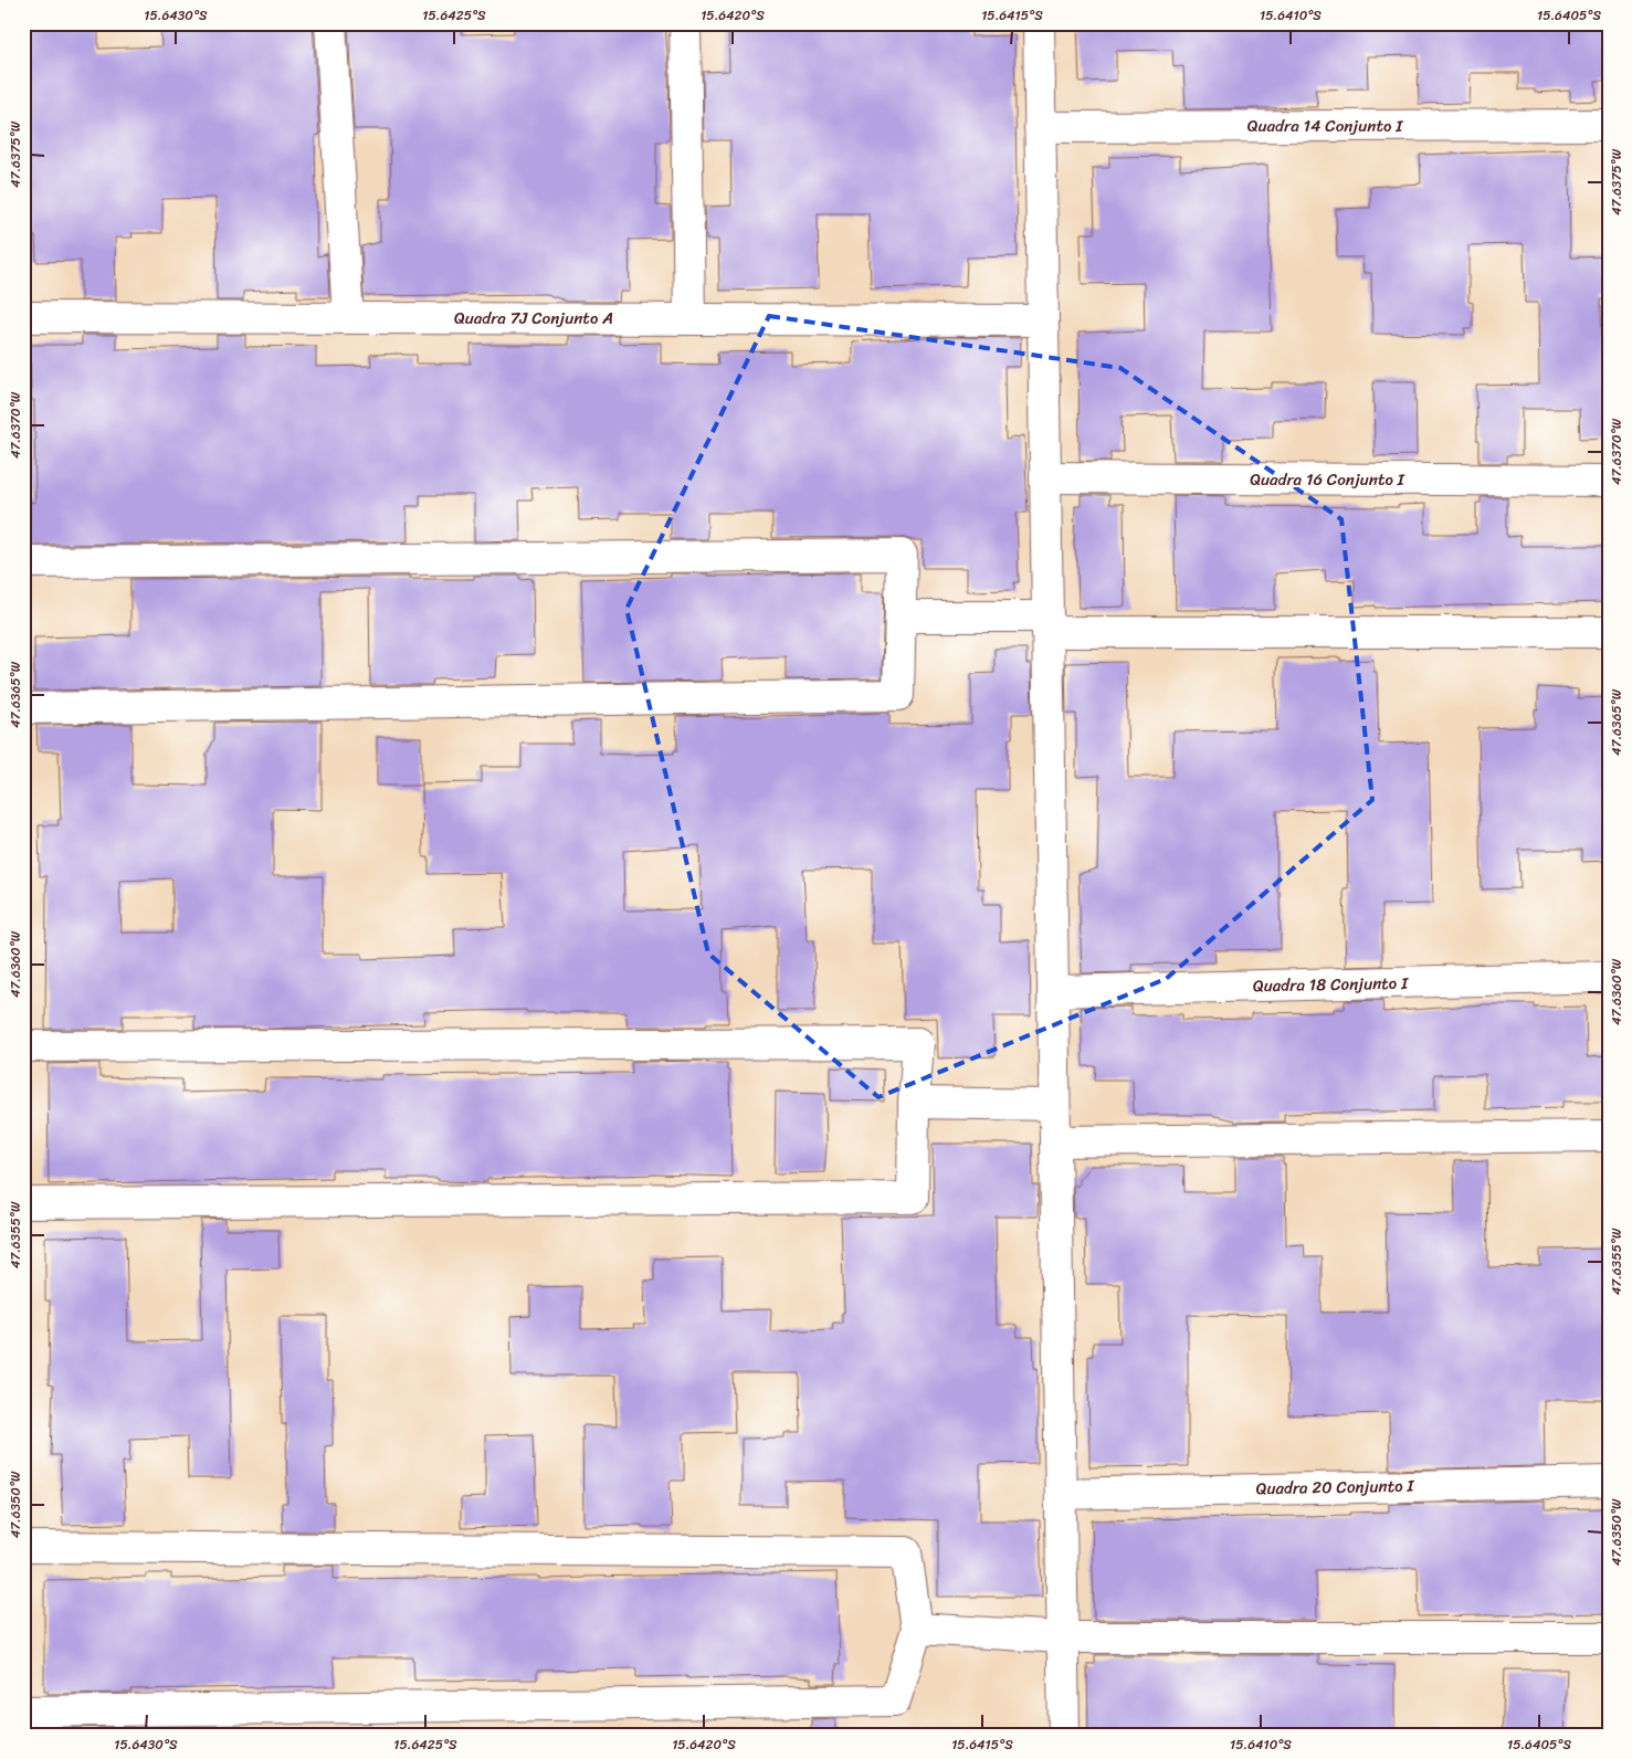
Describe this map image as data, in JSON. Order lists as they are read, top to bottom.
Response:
{
  "streets": {
    "street": [
      "Quadra 14 Conjunto I",
      "Quadra 7J Conjunto A",
      "Quadra 16 Conjunto I",
      "Quadra 18 Conjunto I",
      "Quadra 20 Conjunto I"
    ]
  },
  "coordinates": [
    "15.6430°S",
    "15.6425°S",
    "15.6420°S",
    "15.6415°S",
    "15.6410°S",
    "15.6405°S",
    "47.6375°W",
    "47.6370°W",
    "47.6365°W",
    "47.6360°W",
    "47.6355°W",
    "47.6350°W"
  ]
}
